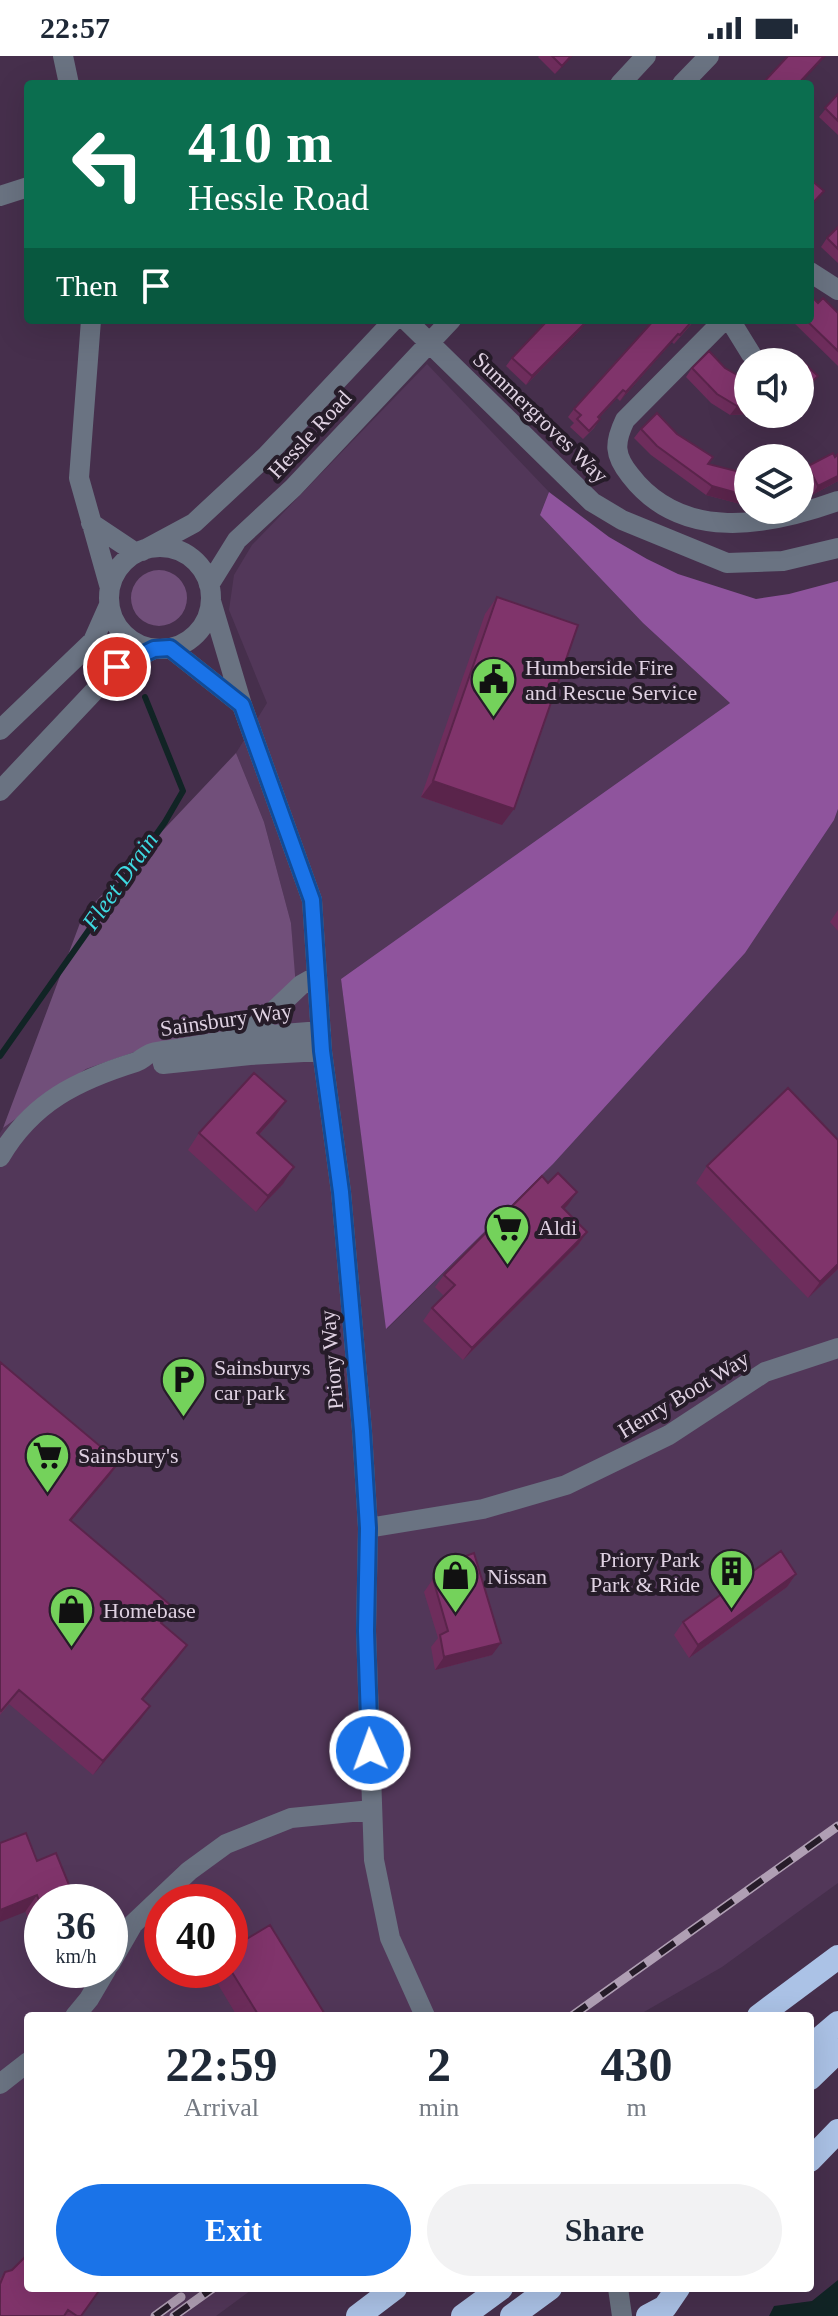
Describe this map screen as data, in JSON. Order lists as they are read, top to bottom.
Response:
{
  "streets": {
    "street": [
      "Summergroves Way",
      "Hessle Road",
      "Sainsbury Way",
      "Priory Way",
      "Henry Boot Way"
    ]
  },
  "crossings": [
    ["Summergroves Way", "Hessle Road"],
    ["Hessle Road", "Priory Way"],
    ["Sainsbury Way", "Priory Way"],
    ["Priory Way", "Henry Boot Way"]
  ],
  "water": ["Fleet Drain"],
  "places": {
    "public building": ["Humberside Fire and Rescue Service"],
    "supermarket": ["Aldi", "Sainsbury's"],
    "parking": ["Sainsburys car park"],
    "building": ["Priory Park Park & Ride"],
    "shop": ["Nissan", "Homebase"]
  },
  "page": {
    "status": "22:57",
    "turn": ["410 m", "Hessle Road"],
    "then": "Then",
    "speed": "36 km/h",
    "limit": "40",
    "eta": [
      "22:59",
      "Arrival",
      "2",
      "min",
      "430",
      "m"
    ],
    "buttons": ["Exit", "Share"]
  }
}
